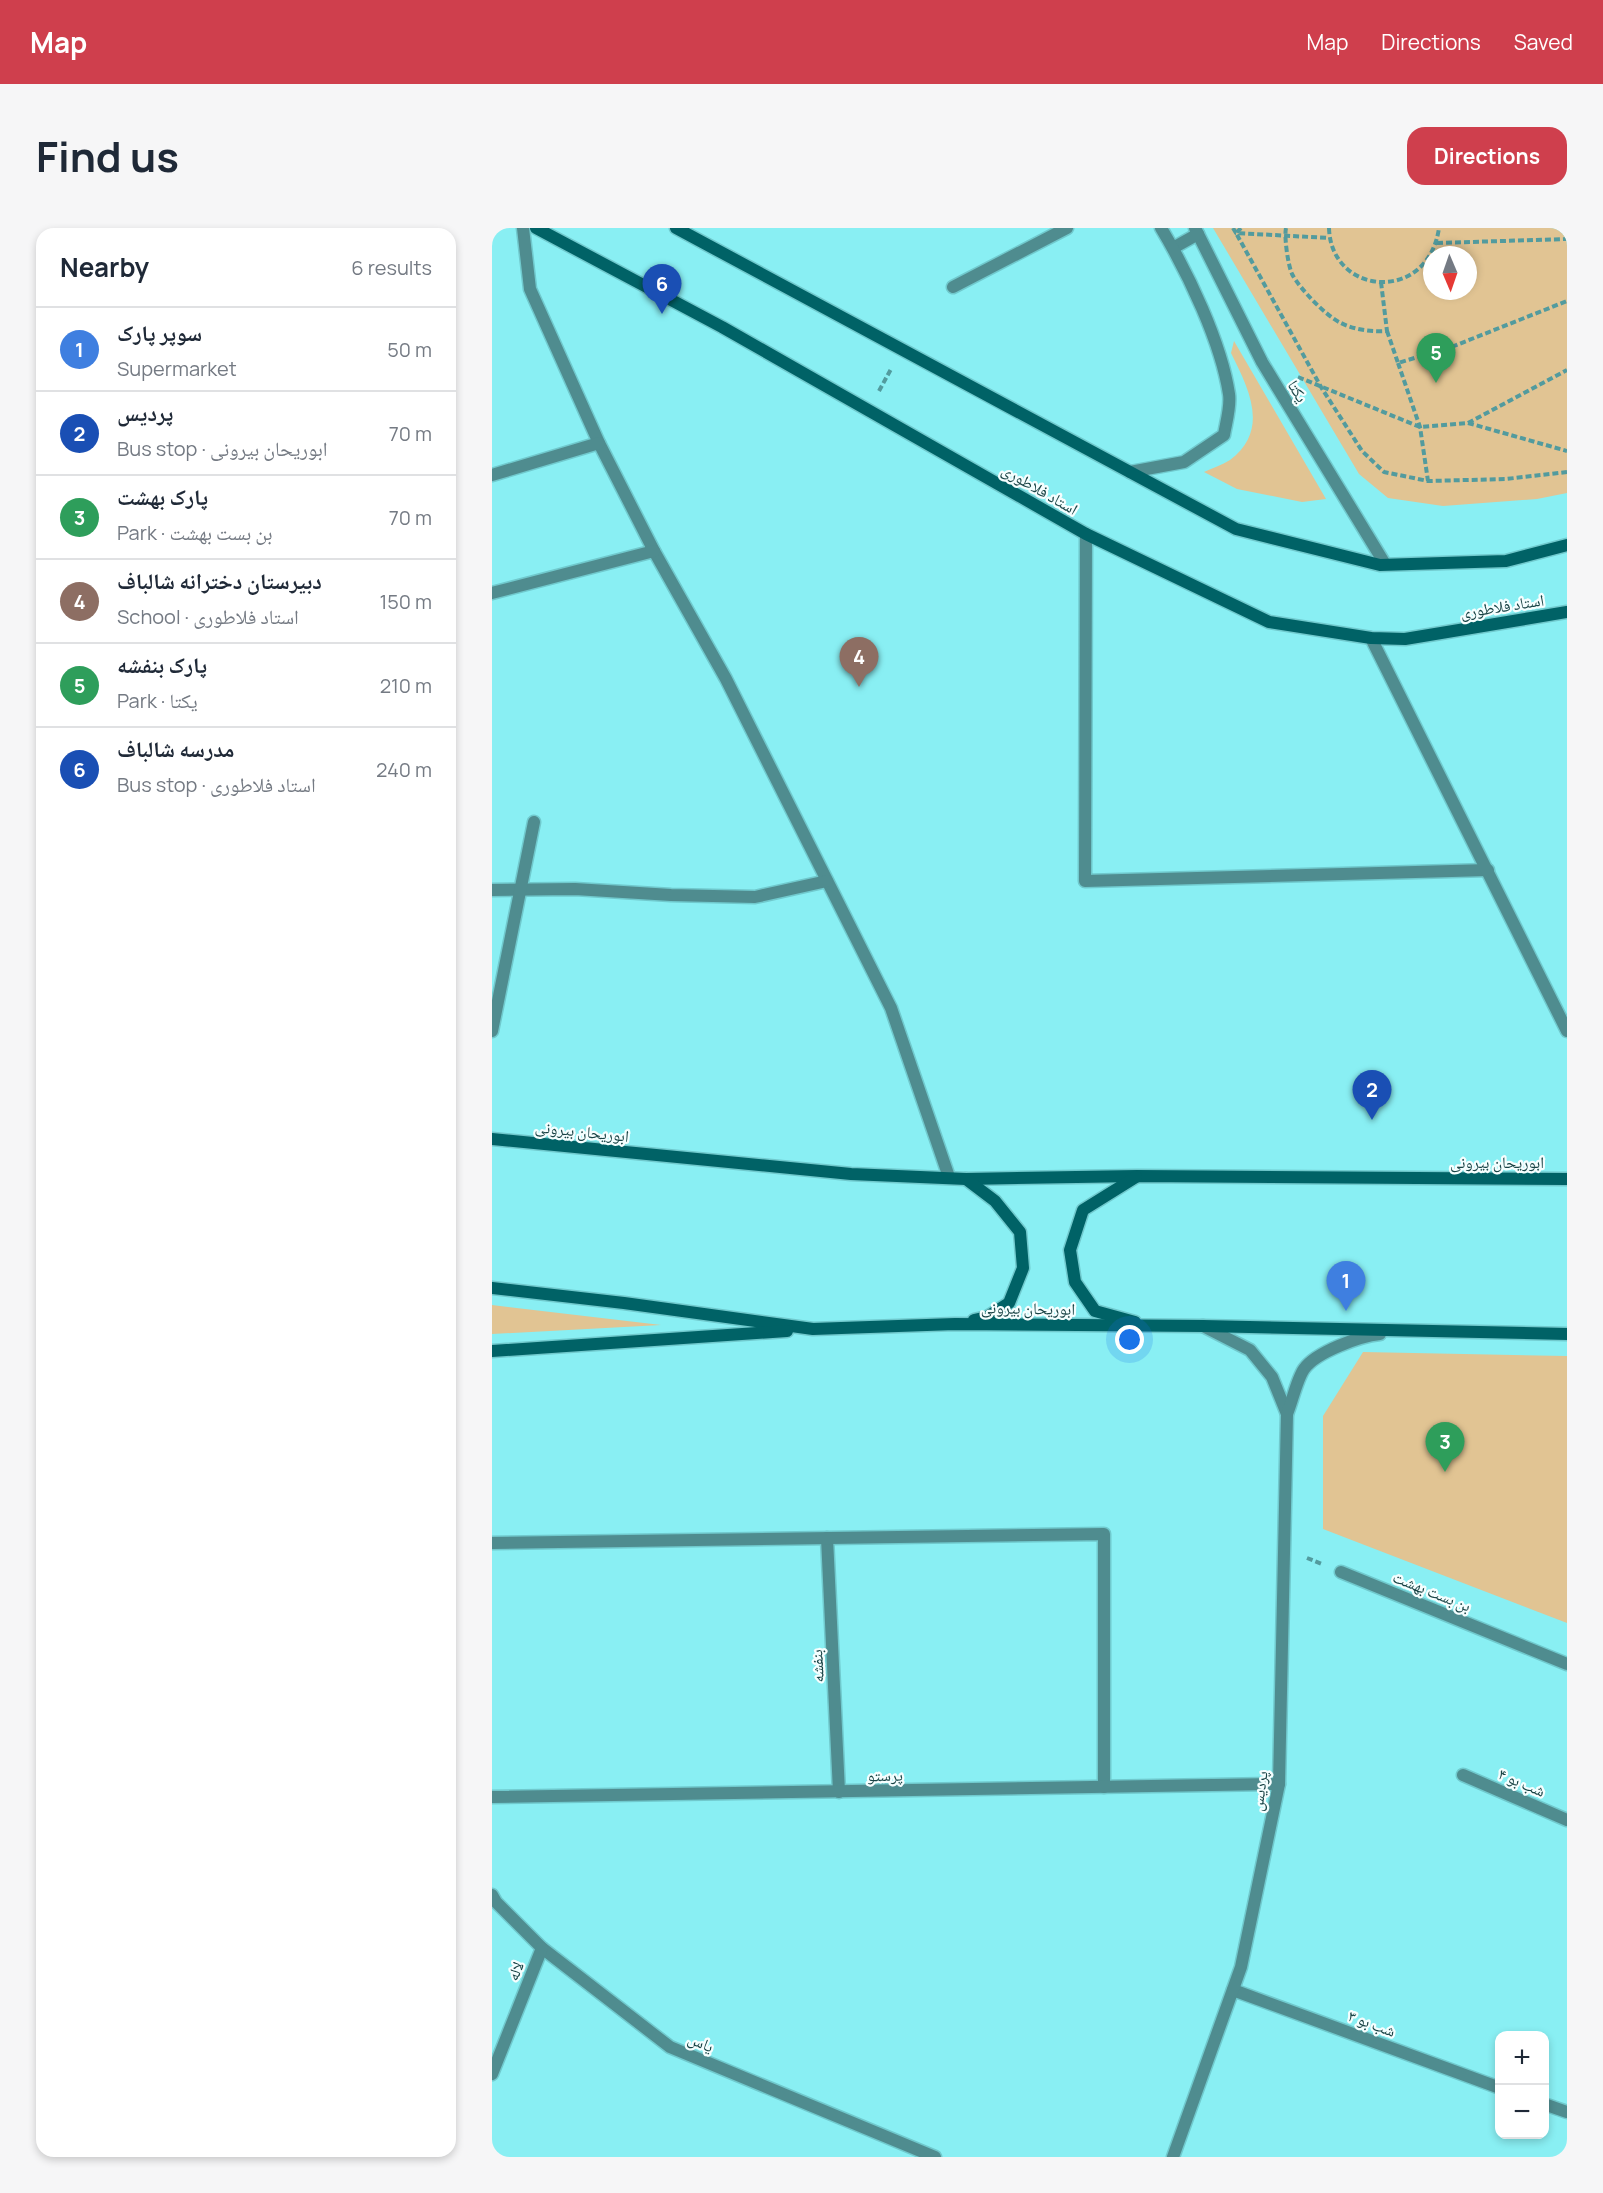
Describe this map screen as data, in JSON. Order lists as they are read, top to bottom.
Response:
{
  "streets": {
    "main road": ["استاد فلاطوری", "ابوریحان بیرونی"],
    "street": [
      "یکتا",
      "بن بست بهشت",
      "بنفشه",
      "پرستو",
      "شب بو ۴",
      "پردیس",
      "لاله",
      "شب بو ۳",
      "یاس"
    ]
  },
  "crossings": [
    ["بنفشه", "پرستو"],
    ["پرستو", "پردیس"],
    ["پردیس", "شب بو ۳"],
    ["لاله", "یاس"]
  ],
  "north": "bottom",
  "page": {
    "header": "Map",
    "nav": ["Map", "Directions", "Saved"],
    "title": "Find us",
    "buttons": "Directions",
    "heading": ["Nearby", "6 results"],
    "pins": [
      "6",
      "5",
      "4",
      "2",
      "1",
      "3"
    ],
    "list": [
      {
        "mark": "1",
        "name": "سوپر پارک",
        "note": "Supermarket",
        "value": "50 m"
      },
      {
        "mark": "2",
        "name": "پردیس",
        "note": "Bus stop · ابوریحان بیرونی",
        "value": "70 m"
      },
      {
        "mark": "3",
        "name": "پارک بهشت",
        "note": "Park · بن بست بهشت",
        "value": "70 m"
      },
      {
        "mark": "4",
        "name": "دبیرستان دخترانه شالباف",
        "note": "School · استاد فلاطوری",
        "value": "150 m"
      },
      {
        "mark": "5",
        "name": "پارک بنفشه",
        "note": "Park · یکتا",
        "value": "210 m"
      },
      {
        "mark": "6",
        "name": "مدرسه شالباف",
        "note": "Bus stop · استاد فلاطوری",
        "value": "240 m"
      }
    ],
    "map_buttons": ["+", "−"]
  }
}
